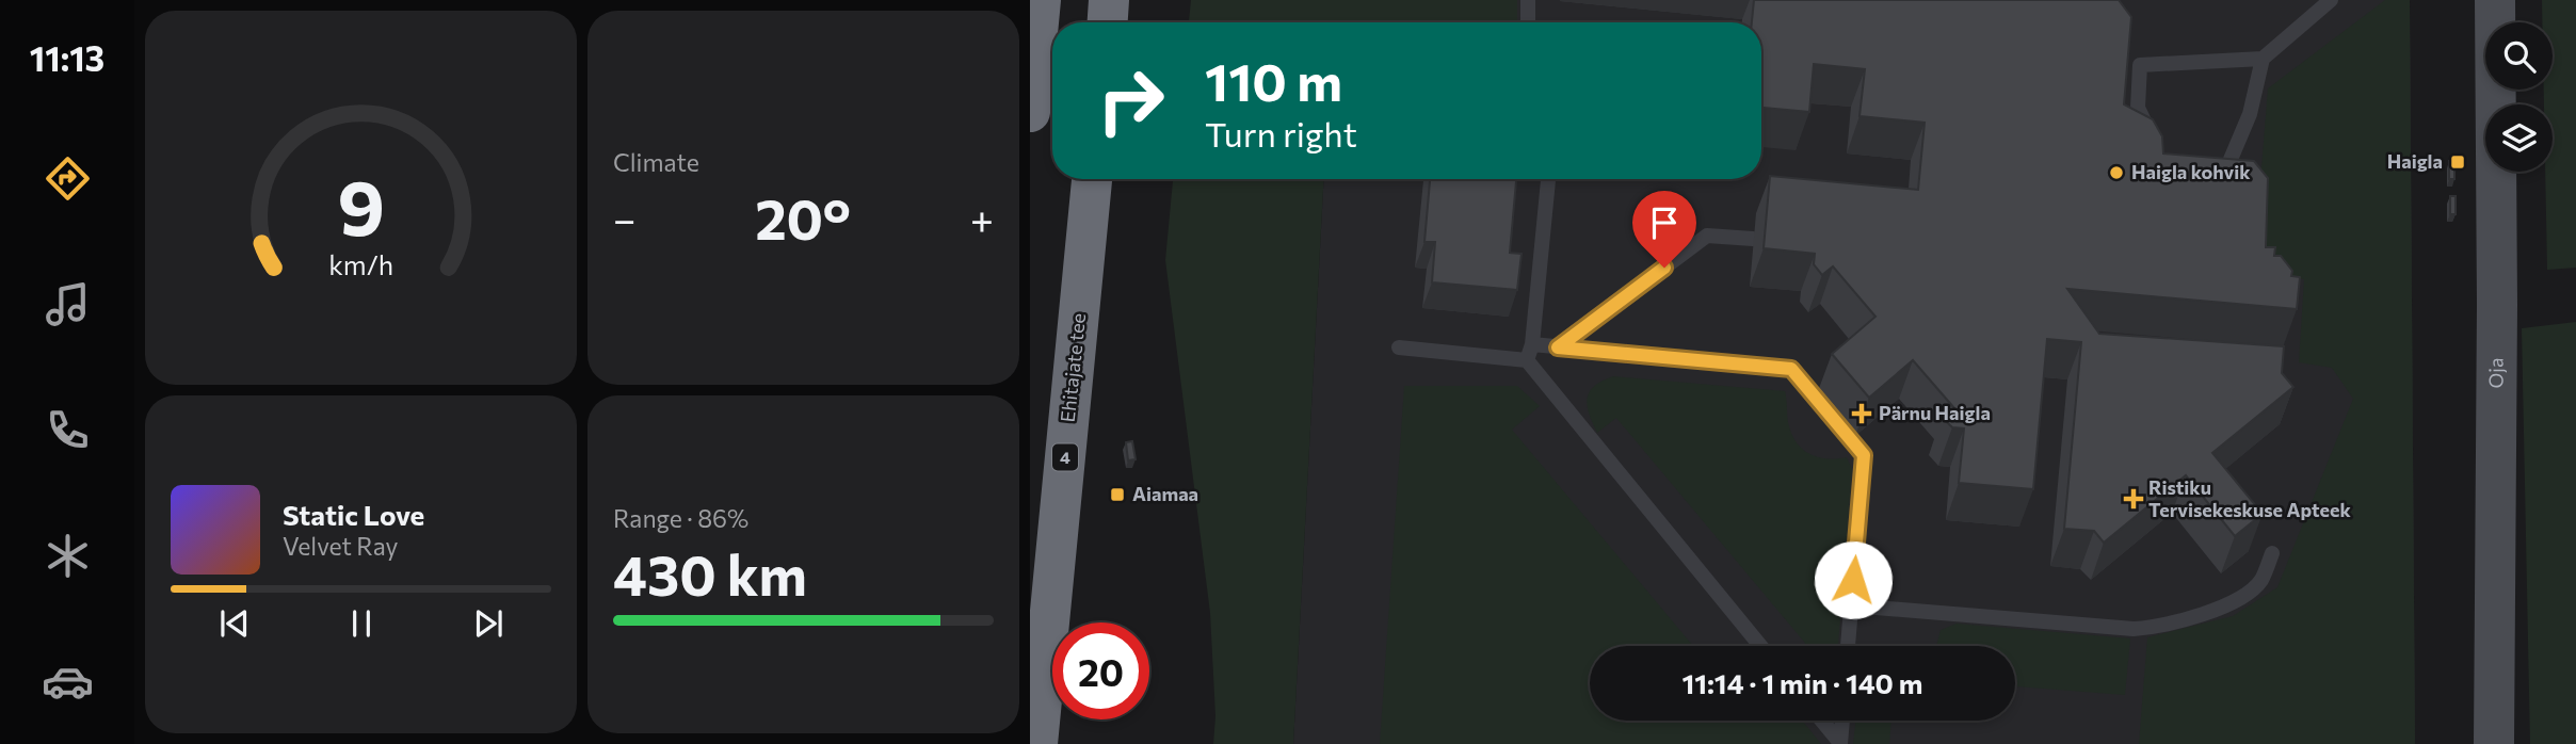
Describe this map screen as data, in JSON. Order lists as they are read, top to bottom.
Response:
{
  "streets": {
    "highway": ["Ehitajate tee", "4"],
    "street": ["Oja"]
  },
  "places": {
    "transit": ["Haigla", "Aiamaa"],
    "other": ["Haigla kohvik"],
    "health": ["Pärnu Haigla", "Ristiku Tervisekeskuse Apteek"]
  },
  "page": {
    "tabs": "11:13",
    "tile": [
      "Climate",
      ["Range · 86%", "430 km"]
    ],
    "turn": ["110 m", "Turn right"],
    "heat": ["−", "20°", "+"],
    "song": ["Static Love", "Velvet Ray"],
    "limit": "20",
    "trip": "11:14 · 1 min · 140 m",
    "gauge": ["9", "km/h"]
  }
}
